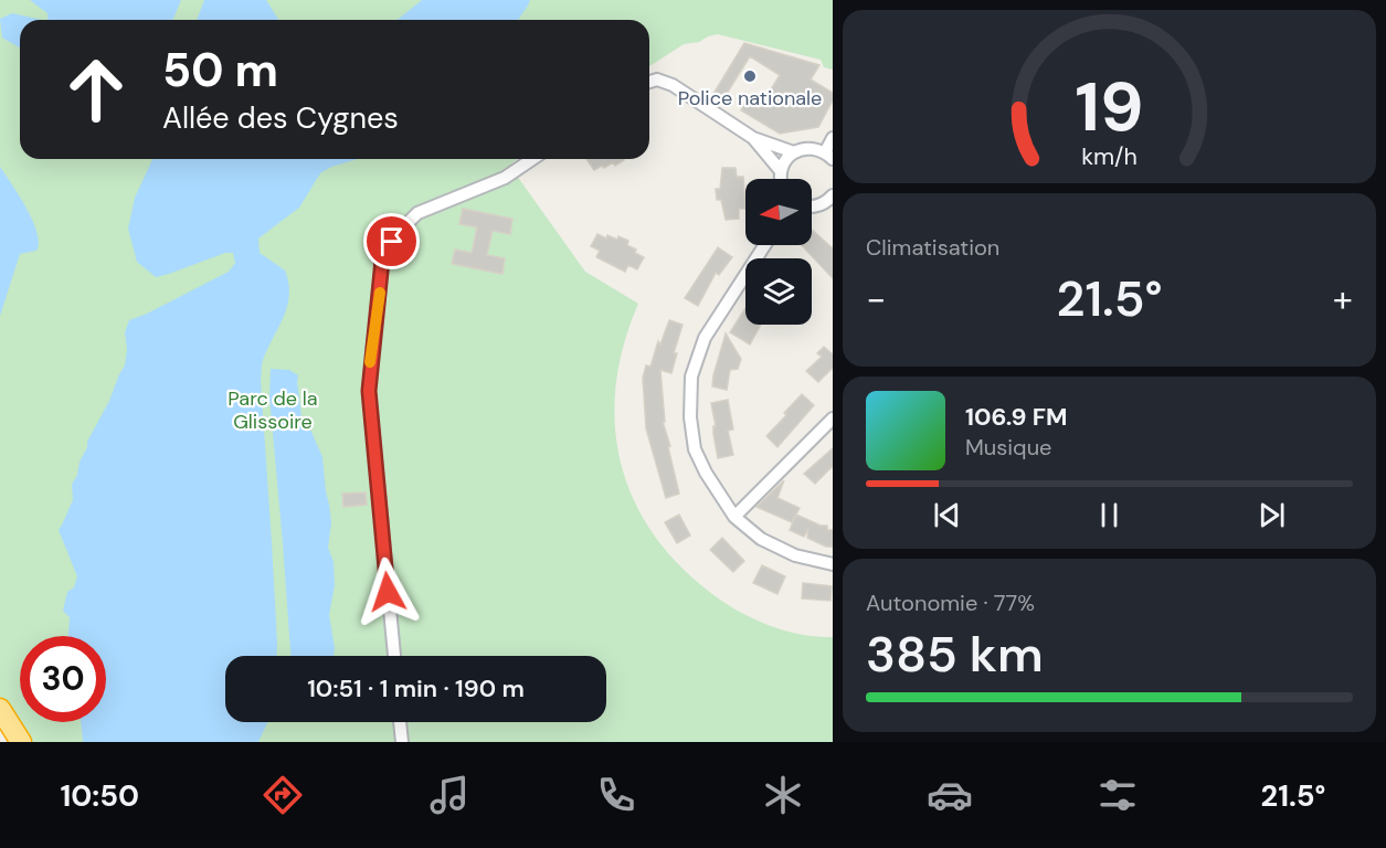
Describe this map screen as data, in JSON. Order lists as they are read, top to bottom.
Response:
{
  "parks": ["Parc de la Glissoire"],
  "places": ["Police nationale"],
  "north": "left",
  "page": {
    "turn": ["50 m", "Allée des Cygnes"],
    "tile": [
      "Climatisation",
      ["Autonomie · 77%", "385 km"]
    ],
    "heat": ["−", "21.5°", "+"],
    "song": ["106.9 FM", "Musique"],
    "limit": "30",
    "trip": "10:51 · 1 min · 190 m",
    "tabs": ["10:50", "21.5°"],
    "gauge": ["19", "km/h"]
  }
}
